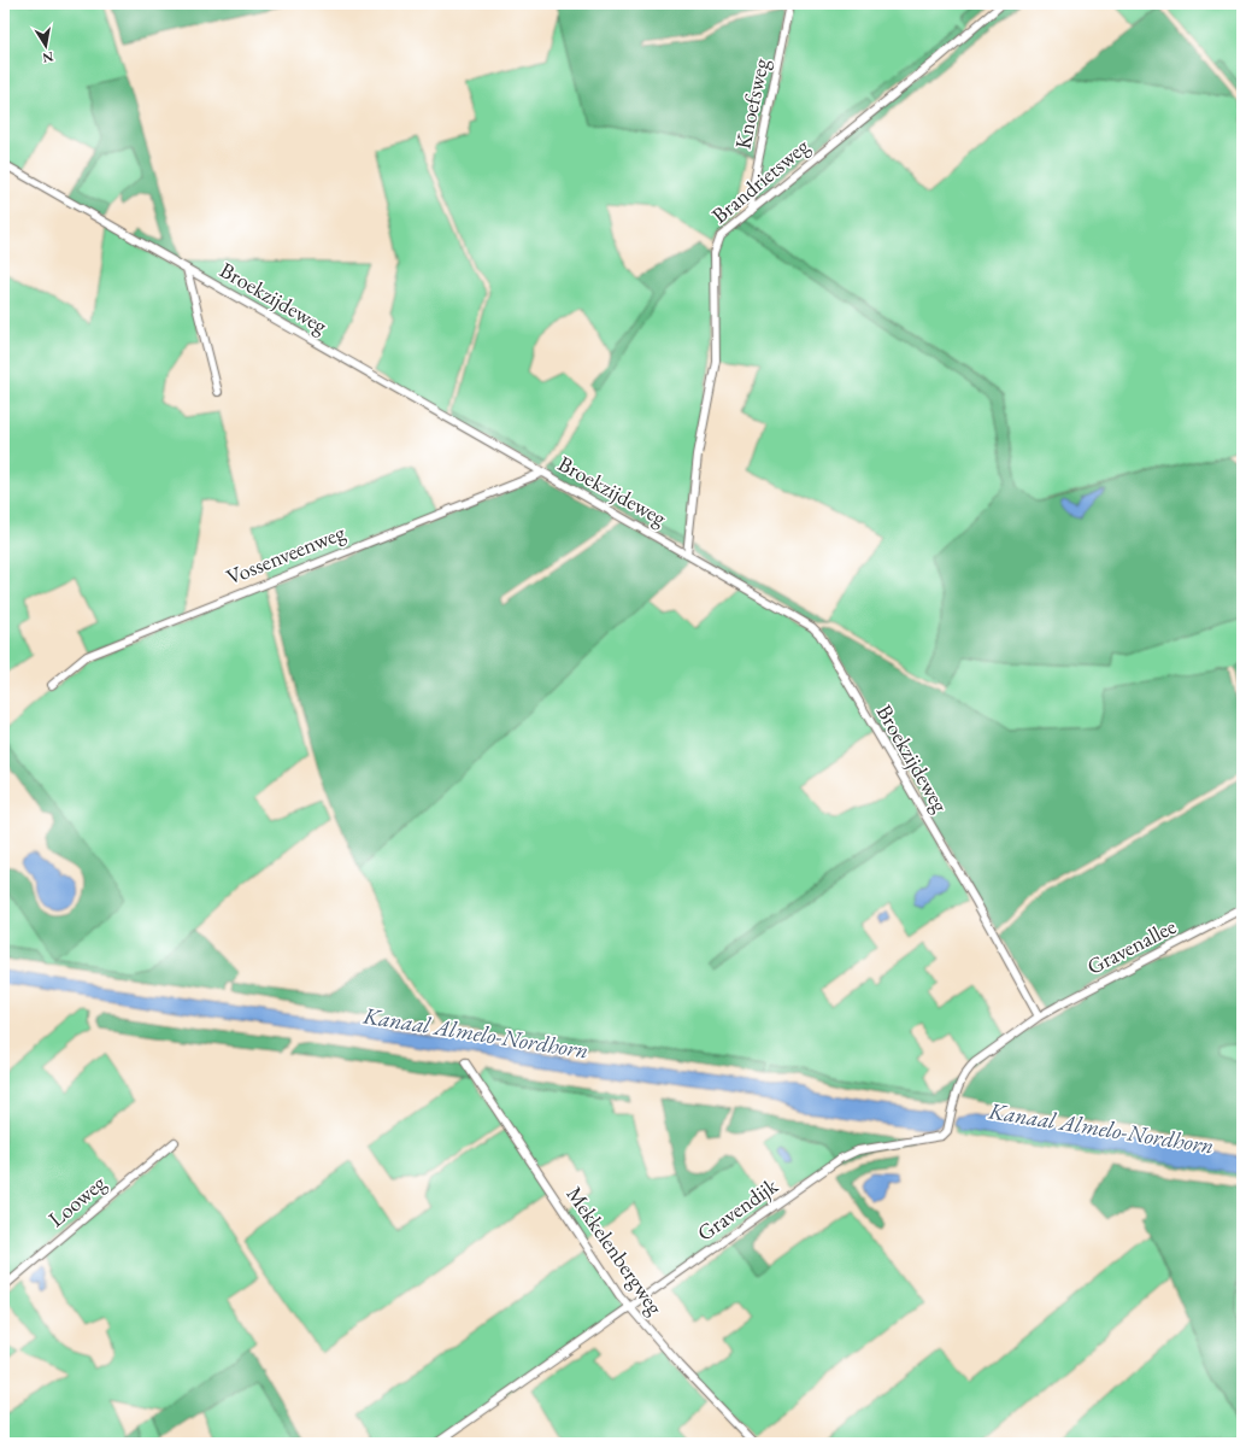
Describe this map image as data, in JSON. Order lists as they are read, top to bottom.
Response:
{
  "streets": {
    "street": [
      "Knoefsweg",
      "Brandrietsweg",
      "Broekzijdeweg",
      "Vossenveenweg",
      "Gravenallee",
      "Looweg",
      "Gravendijk",
      "Mekkelenbergweg"
    ]
  },
  "crossings": [
    ["Knoefsweg", "Brandrietsweg"],
    ["Brandrietsweg", "Broekzijdeweg"],
    ["Broekzijdeweg", "Vossenveenweg"],
    ["Broekzijdeweg", "Gravenallee"],
    ["Broekzijdeweg", "Gravendijk"],
    ["Gravenallee", "Gravendijk"],
    ["Gravendijk", "Mekkelenbergweg"]
  ],
  "water": ["Kanaal Almelo-Nordhorn"],
  "north": "bottom"
}
